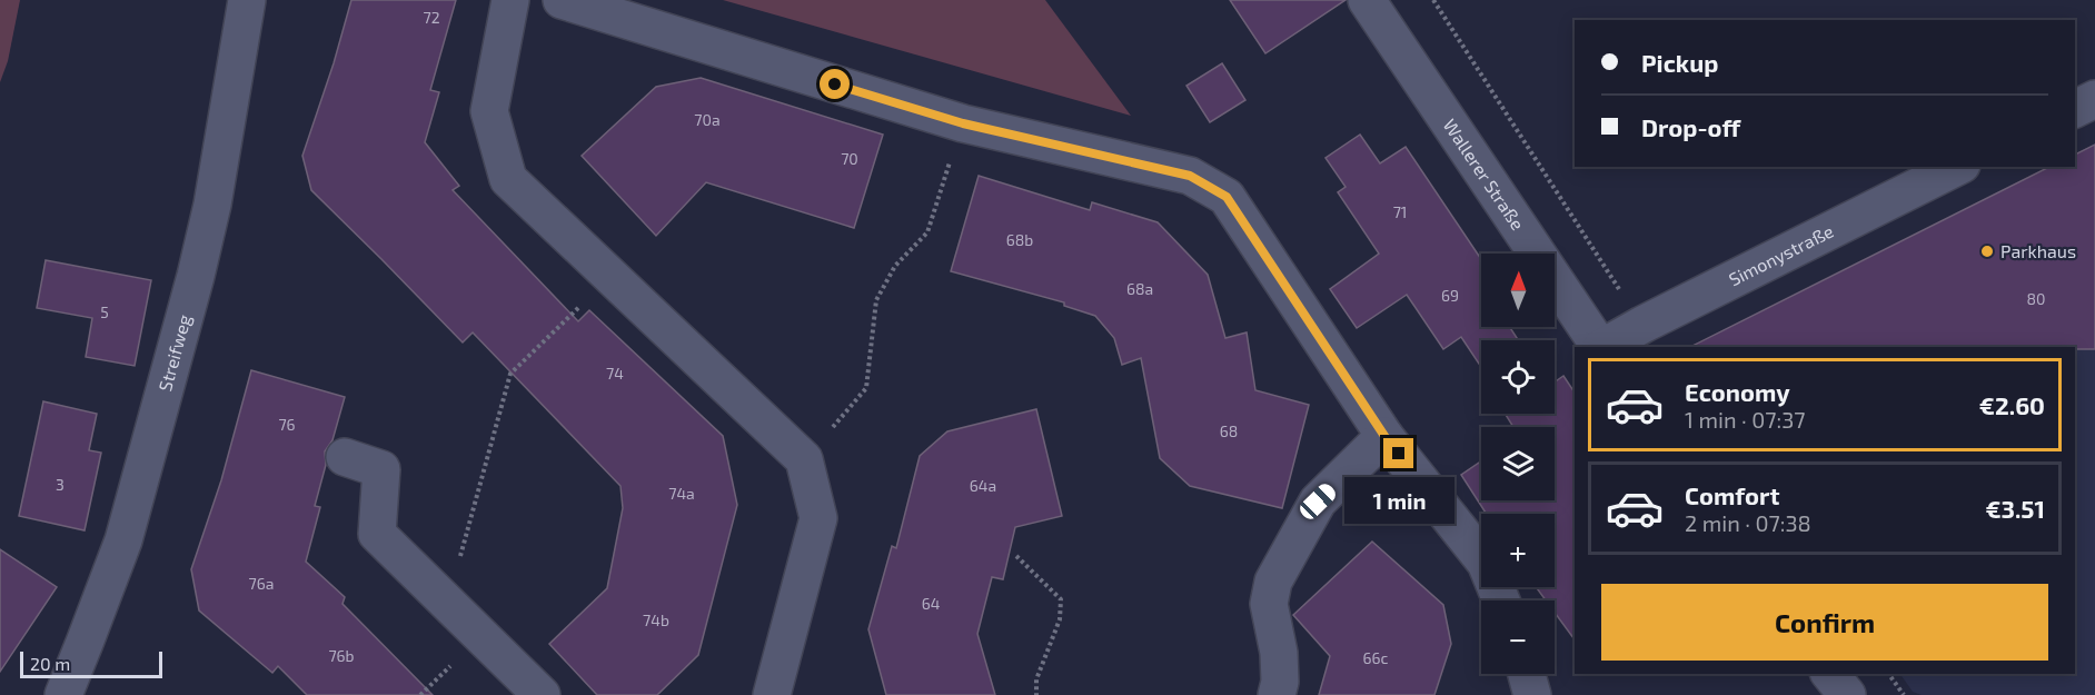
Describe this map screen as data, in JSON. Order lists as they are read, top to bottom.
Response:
{
  "streets": {
    "street": ["Wallerer Straße", "Simonystraße", "Streifweg"]
  },
  "places": ["Parkhaus"],
  "house_numbers": [
    "72",
    "70a",
    "70",
    "71",
    "68b",
    "68a",
    "69",
    "80",
    "5",
    "74",
    "76",
    "68",
    "3",
    "64a",
    "74a",
    "76a",
    "64",
    "74b",
    "76b",
    "66c"
  ],
  "scale_bar": "20 m",
  "north": "top",
  "page": {
    "banner": ["Pickup", "Drop-off"],
    "map_buttons": ["+", "−"],
    "list": [
      {
        "name": "Economy",
        "note": "1 min · 07:37",
        "value": "€2.60"
      },
      {
        "name": "Comfort",
        "note": "2 min · 07:38",
        "value": "€3.51"
      }
    ],
    "bubble": "1 min",
    "buttons": "Confirm",
    "scale": "20 m"
  }
}
